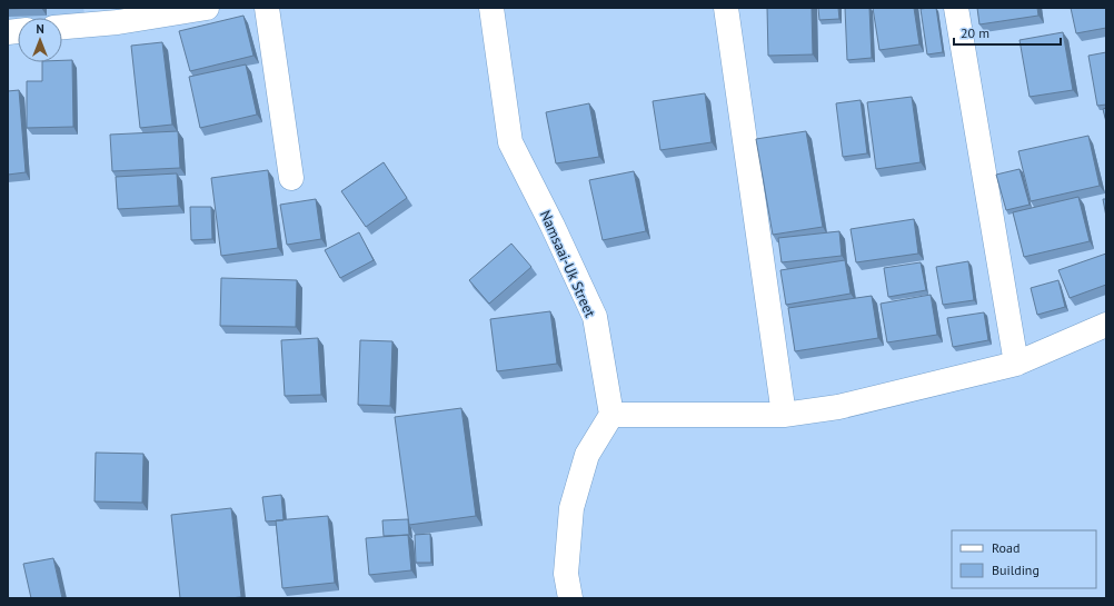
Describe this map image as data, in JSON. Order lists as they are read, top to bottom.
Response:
{
  "streets": {
    "street": ["Namsaai-Uk Street"]
  },
  "legend": ["Road", "Building"],
  "scale_bar": "20 m",
  "north": "top"
}
